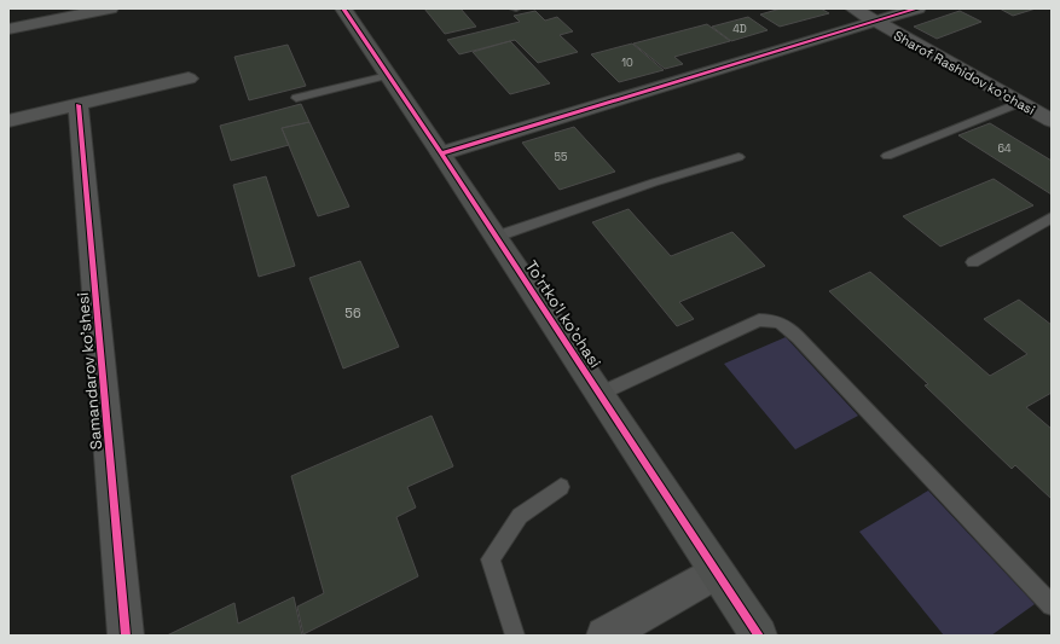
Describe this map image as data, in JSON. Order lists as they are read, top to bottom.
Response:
{
  "streets": {
    "street": ["Sharof Rashidov ko'chasi", "To'rtko'l ko'chasi", "Samandarov ko'shesi"]
  },
  "house_numbers": [
    "4D",
    "10",
    "64",
    "55",
    "56"
  ]
}
